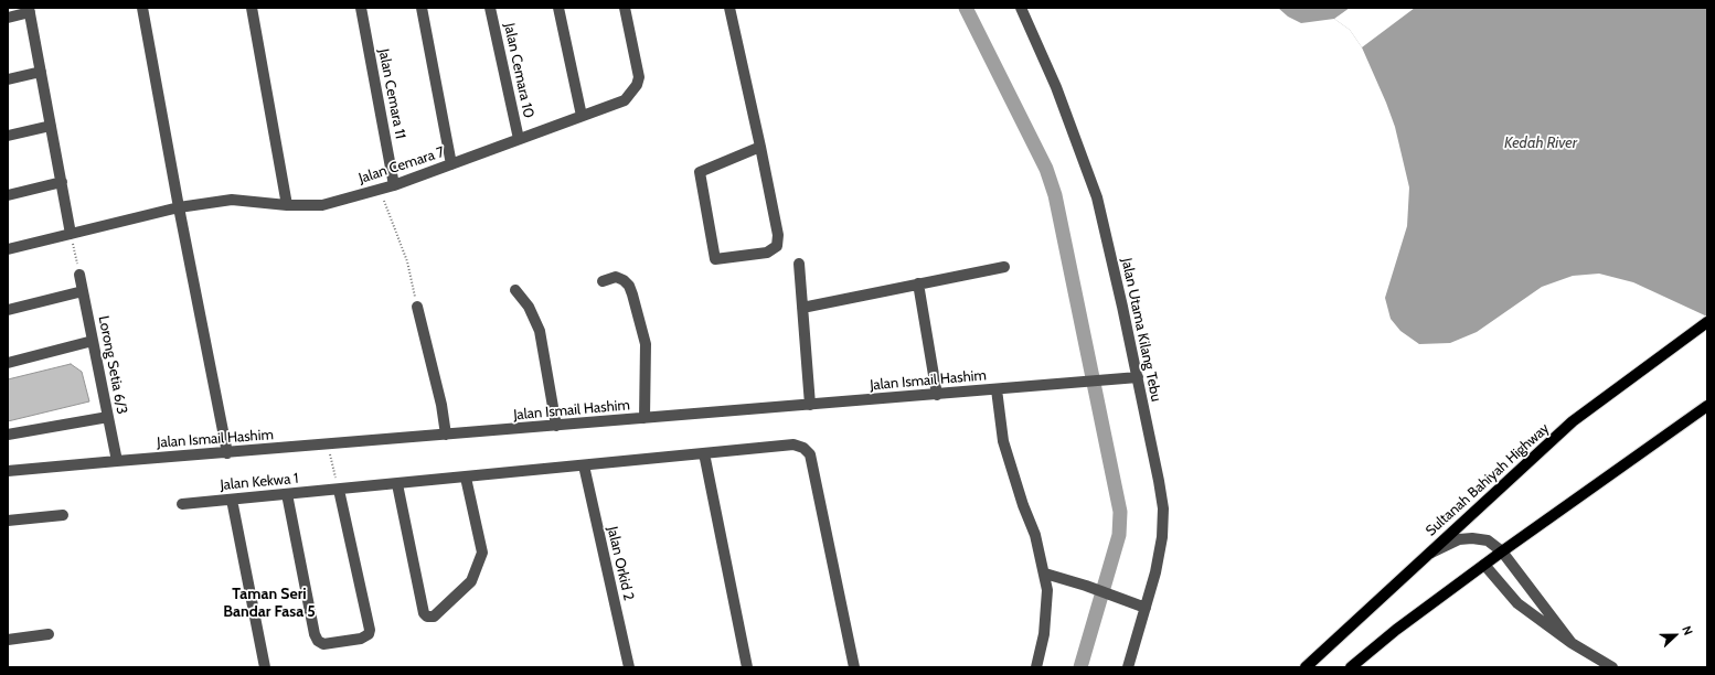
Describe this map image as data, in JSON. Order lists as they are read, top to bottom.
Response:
{
  "streets": {
    "main road": ["Sultanah Bahiyah Highway"],
    "street": [
      "Jalan Cemara 10",
      "Jalan Cemara 11",
      "Jalan Cemara 7",
      "Jalan Utama Kilang Tebu",
      "Lorong Setia 6/3",
      "Jalan Ismail Hashim",
      "Jalan Kekwa 1",
      "Jalan Orkid 2"
    ]
  },
  "crossings": [
    ["Jalan Cemara 10", "Jalan Cemara 7"],
    ["Jalan Cemara 11", "Jalan Cemara 7"],
    ["Jalan Utama Kilang Tebu", "Jalan Ismail Hashim"],
    ["Lorong Setia 6/3", "Jalan Ismail Hashim"],
    ["Jalan Kekwa 1", "Jalan Orkid 2"]
  ],
  "districts": ["Taman Seri Bandar Fasa 5"],
  "water": ["Kedah River"],
  "north": "right"
}
